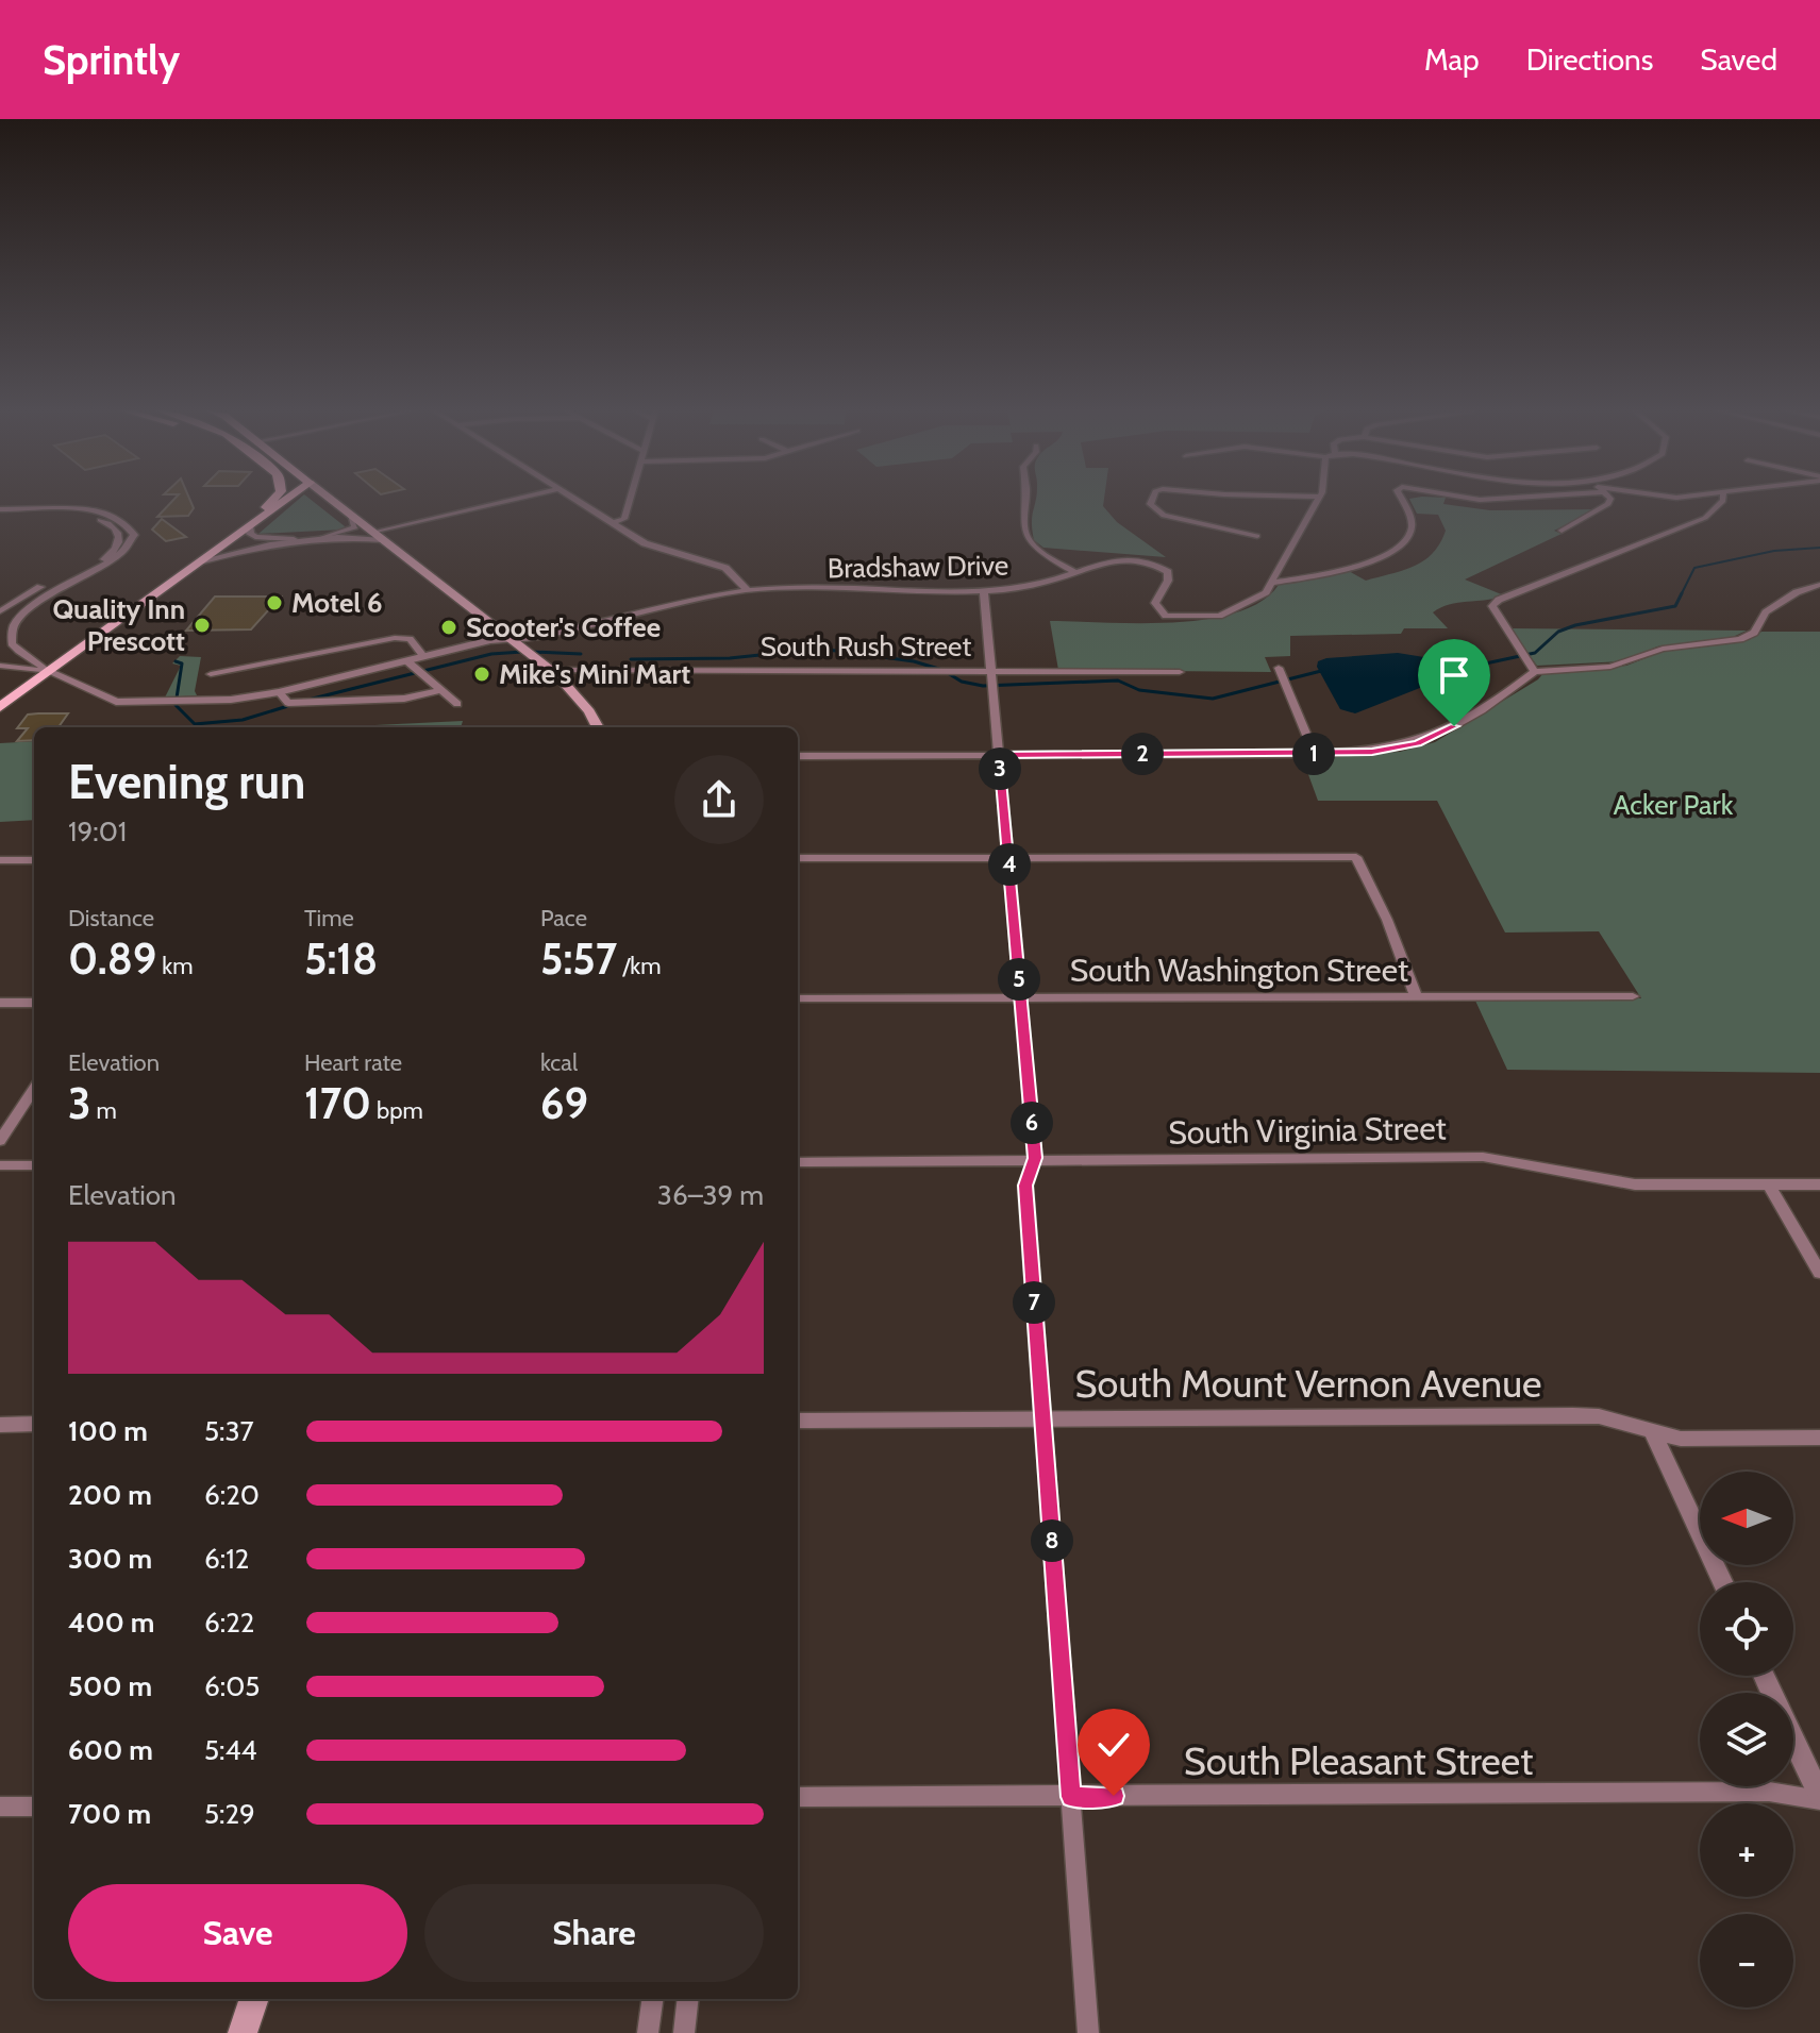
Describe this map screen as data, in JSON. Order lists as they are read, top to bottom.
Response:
{
  "streets": {
    "street": [
      "Bradshaw Drive",
      "South Rush Street",
      "South Washington Street",
      "South Virginia Street",
      "South Mount Vernon Avenue",
      "South Pleasant Street"
    ]
  },
  "parks": ["Acker Park"],
  "places": [
    "Motel 6",
    "Quality Inn Prescott",
    "Scooter's Coffee",
    "Mike's Mini Mart"
  ],
  "north": "left",
  "page": {
    "header": "Sprintly",
    "nav": ["Map", "Directions", "Saved"],
    "heading": ["Evening run", "19:01"],
    "pins": [
      "1",
      "2",
      "3",
      "4",
      "5",
      "6",
      "7",
      "8"
    ],
    "stats": [
      ["Distance", "0.89 km"],
      ["Time", "5:18"],
      ["Pace", "5:57 /km"],
      ["Elevation", "3 m"],
      ["Heart rate", "170 bpm"],
      ["kcal", "69"]
    ],
    "chart": ["Elevation", "36–39 m"],
    "list": [
      {
        "name": "100 m",
        "note": "5:37"
      },
      {
        "name": "200 m",
        "note": "6:20"
      },
      {
        "name": "300 m",
        "note": "6:12"
      },
      {
        "name": "400 m",
        "note": "6:22"
      },
      {
        "name": "500 m",
        "note": "6:05"
      },
      {
        "name": "600 m",
        "note": "5:44"
      },
      {
        "name": "700 m",
        "note": "5:29"
      }
    ],
    "map_buttons": ["+", "−"],
    "buttons": ["Save", "Share"]
  }
}
